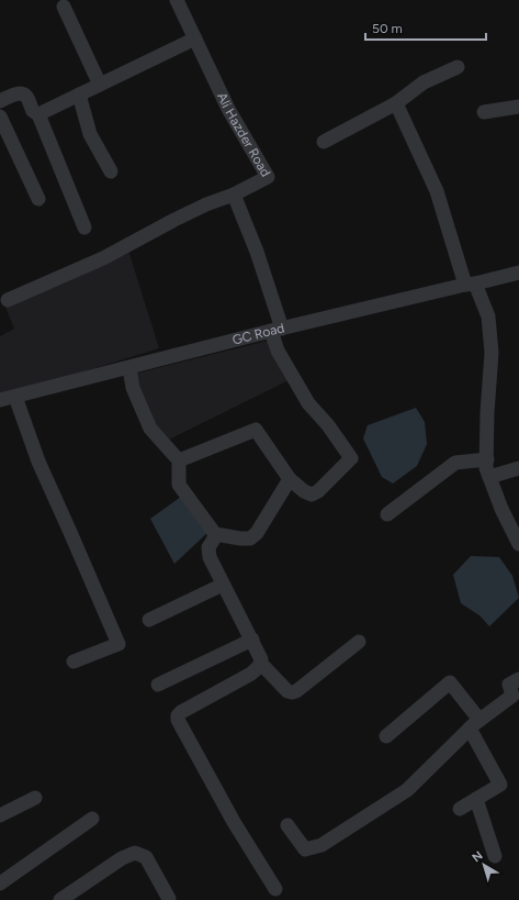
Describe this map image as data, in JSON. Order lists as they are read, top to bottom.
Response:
{
  "streets": {
    "street": ["Ali Hazder Road", "GC Road"]
  },
  "scale_bar": "50 m",
  "north": "top left"
}
